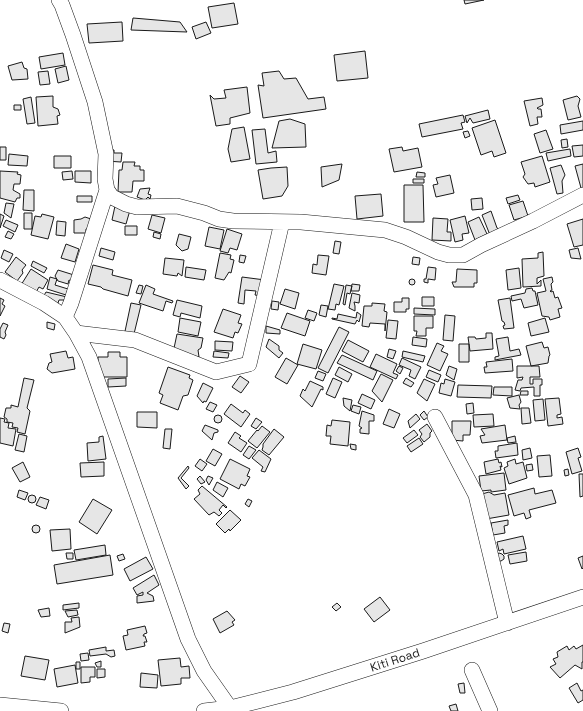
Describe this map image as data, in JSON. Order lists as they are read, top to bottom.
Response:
{
  "streets": {
    "street": ["Kiti Road"]
  }
}
